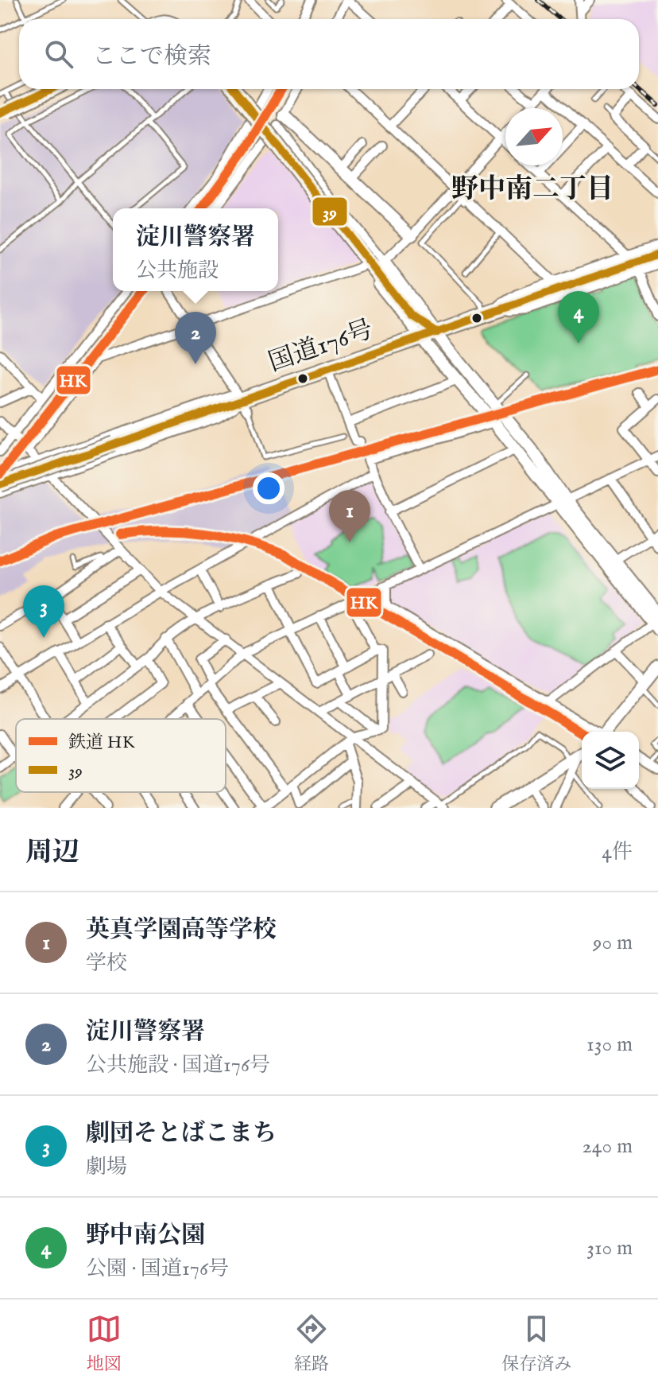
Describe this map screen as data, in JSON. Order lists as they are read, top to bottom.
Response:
{
  "streets": {
    "highway": ["国道176号"]
  },
  "districts": ["野中南二丁目"],
  "lines": ["rail line HK", "transit line 39"],
  "legend": ["鉄道 HK", "39"],
  "north": "top right",
  "page": {
    "search": "ここで検索",
    "popup": ["淀川警察署", "公共施設"],
    "pins": [
      "4",
      "2",
      "1",
      "3"
    ],
    "heading": ["周辺", "4件"],
    "list": [
      {
        "mark": "1",
        "name": "英真学園高等学校",
        "note": "学校",
        "value": "90 m"
      },
      {
        "mark": "2",
        "name": "淀川警察署",
        "note": "公共施設 · 国道176号",
        "value": "130 m"
      },
      {
        "mark": "3",
        "name": "劇団そとばこまち",
        "note": "劇場",
        "value": "240 m"
      },
      {
        "mark": "4",
        "name": "野中南公園",
        "note": "公園 · 国道176号",
        "value": "310 m"
      }
    ],
    "nav": ["地図", "経路", "保存済み"]
  }
}
